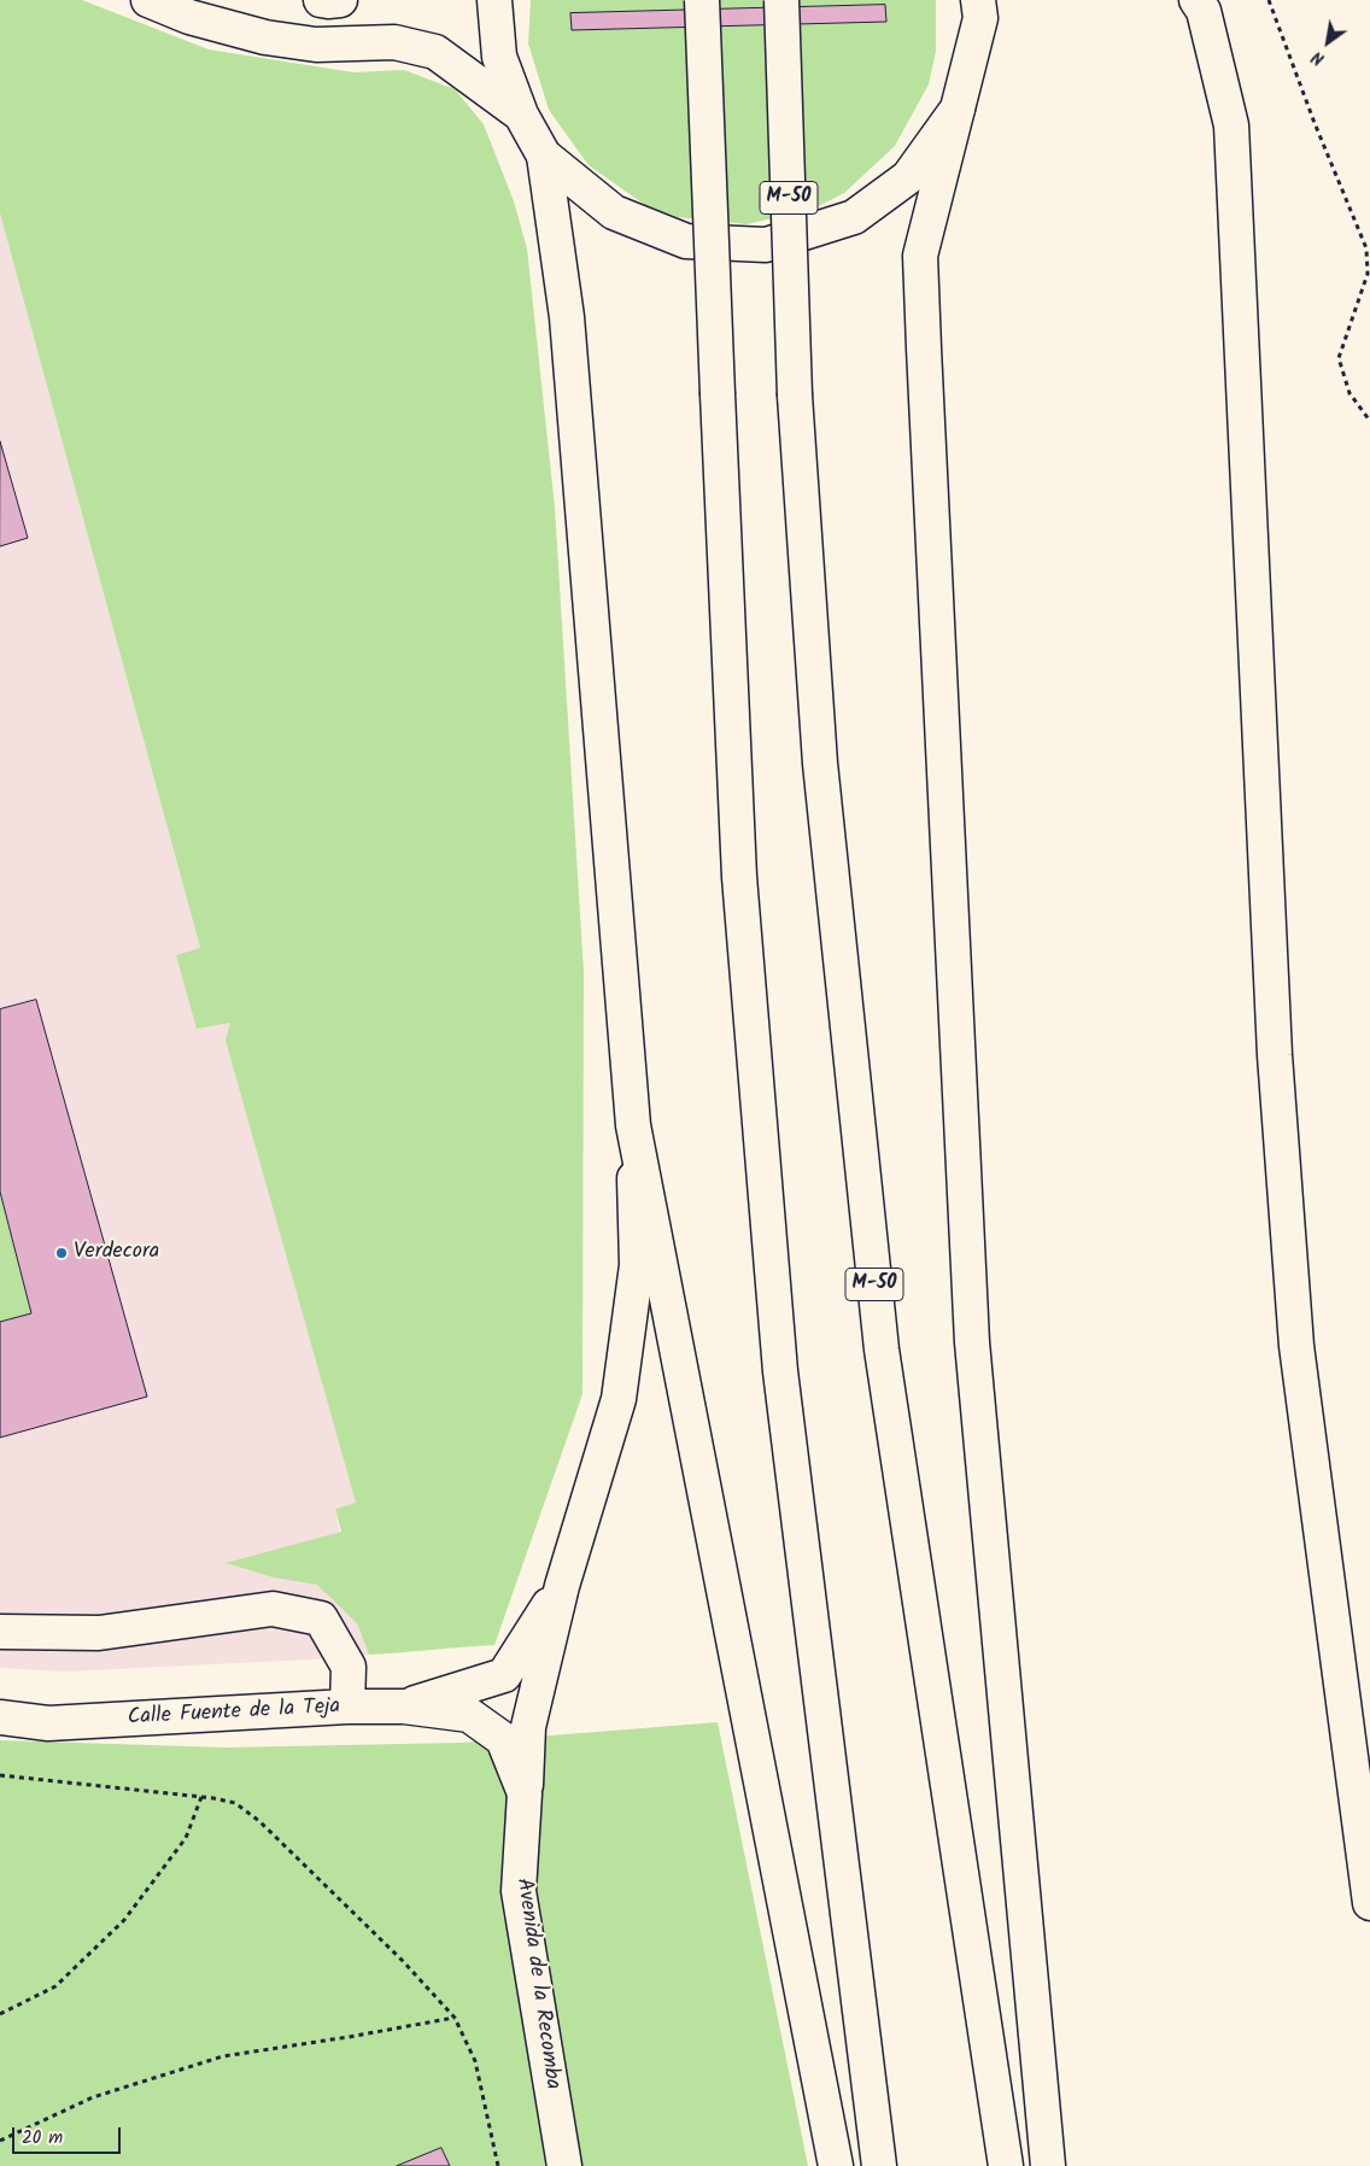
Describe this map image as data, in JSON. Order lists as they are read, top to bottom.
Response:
{
  "streets": {
    "main road": ["M-50", "Calle Fuente de la Teja", "Avenida de la Recomba"]
  },
  "crossings": [
    ["Calle Fuente de la Teja", "Avenida de la Recomba"]
  ],
  "places": ["Verdecora"],
  "scale_bar": "20 m",
  "north": "bottom left"
}
